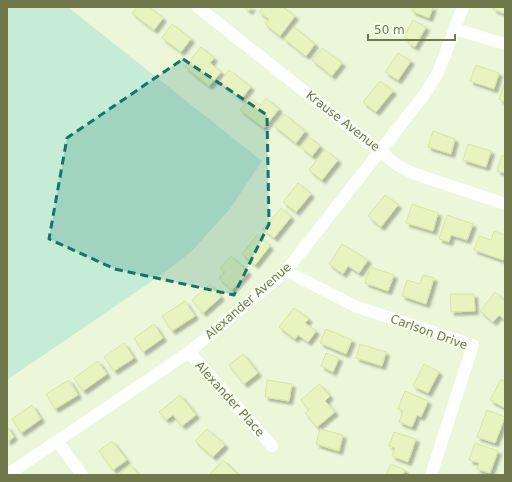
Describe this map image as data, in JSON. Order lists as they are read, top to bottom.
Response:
{
  "streets": {
    "street": [
      "Krause Avenue",
      "Alexander Avenue",
      "Carlson Drive",
      "Alexander Place"
    ]
  },
  "crossings": [
    ["Krause Avenue", "Alexander Avenue"],
    ["Alexander Avenue", "Carlson Drive"],
    ["Alexander Avenue", "Alexander Place"]
  ],
  "scale_bar": "50 m"
}
